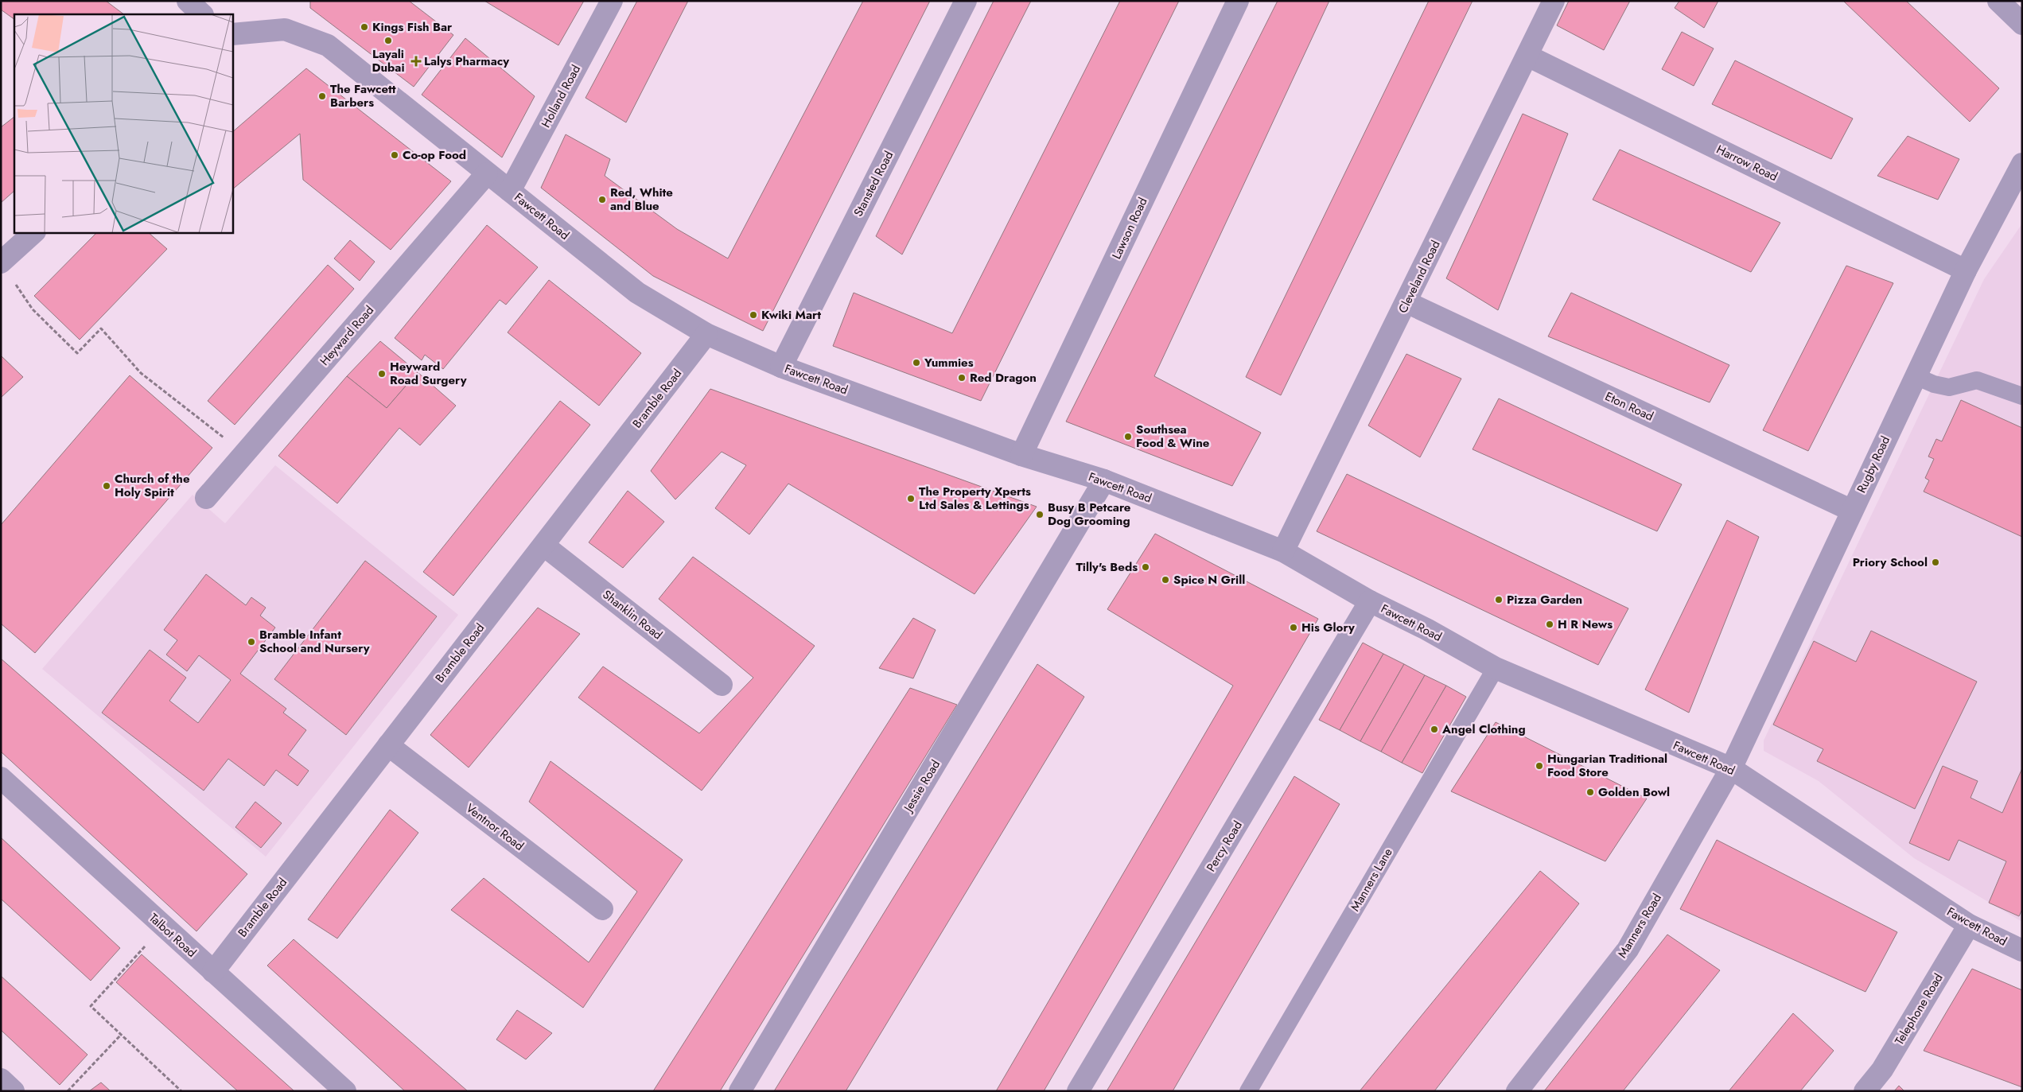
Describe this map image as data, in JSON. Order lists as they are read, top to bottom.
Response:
{
  "streets": {
    "street": [
      "Holland Road",
      "Harrow Road",
      "Stansted Road",
      "Fawcett Road",
      "Lawson Road",
      "Cleveland Road",
      "Heyward Road",
      "Bramble Road",
      "Eton Road",
      "Rugby Road",
      "Shanklin Road",
      "Jessie Road",
      "Ventnor Road",
      "Percy Road",
      "Manners Road",
      "Talbot Road",
      "Telephone Road"
    ],
    "lane": ["Manners Lane"]
  },
  "crossings": [
    ["Holland Road", "Fawcett Road"],
    ["Harrow Road", "Cleveland Road"],
    ["Harrow Road", "Rugby Road"],
    ["Stansted Road", "Fawcett Road"],
    ["Fawcett Road", "Lawson Road"],
    ["Fawcett Road", "Cleveland Road"],
    ["Fawcett Road", "Heyward Road"],
    ["Fawcett Road", "Bramble Road"],
    ["Fawcett Road", "Rugby Road"],
    ["Fawcett Road", "Jessie Road"],
    ["Fawcett Road", "Percy Road"],
    ["Fawcett Road", "Manners Lane"],
    ["Fawcett Road", "Manners Road"],
    ["Fawcett Road", "Telephone Road"],
    ["Cleveland Road", "Eton Road"],
    ["Bramble Road", "Shanklin Road"],
    ["Bramble Road", "Ventnor Road"],
    ["Bramble Road", "Talbot Road"],
    ["Eton Road", "Rugby Road"],
    ["Rugby Road", "Manners Road"]
  ],
  "places": {
    "other": [
      "Kings Fish Bar",
      "Layali Dubai",
      "The Fawcett Barbers",
      "Co-op Food",
      "Red, White and Blue",
      "Kwiki Mart",
      "Yummies",
      "Heyward Road Surgery",
      "Red Dragon",
      "Southsea Food & Wine",
      "Church of the Holy Spirit",
      "The Property Xperts Ltd Sales & Lettings",
      "Busy B Petcare Dog Grooming",
      "Priory School",
      "Tilly's Beds",
      "Spice N Grill",
      "Pizza Garden",
      "H R News",
      "His Glory",
      "Bramble Infant School and Nursery",
      "Angel Clothing",
      "Hungarian Traditional Food Store",
      "Golden Bowl"
    ],
    "health": ["Lalys Pharmacy"]
  }
}
